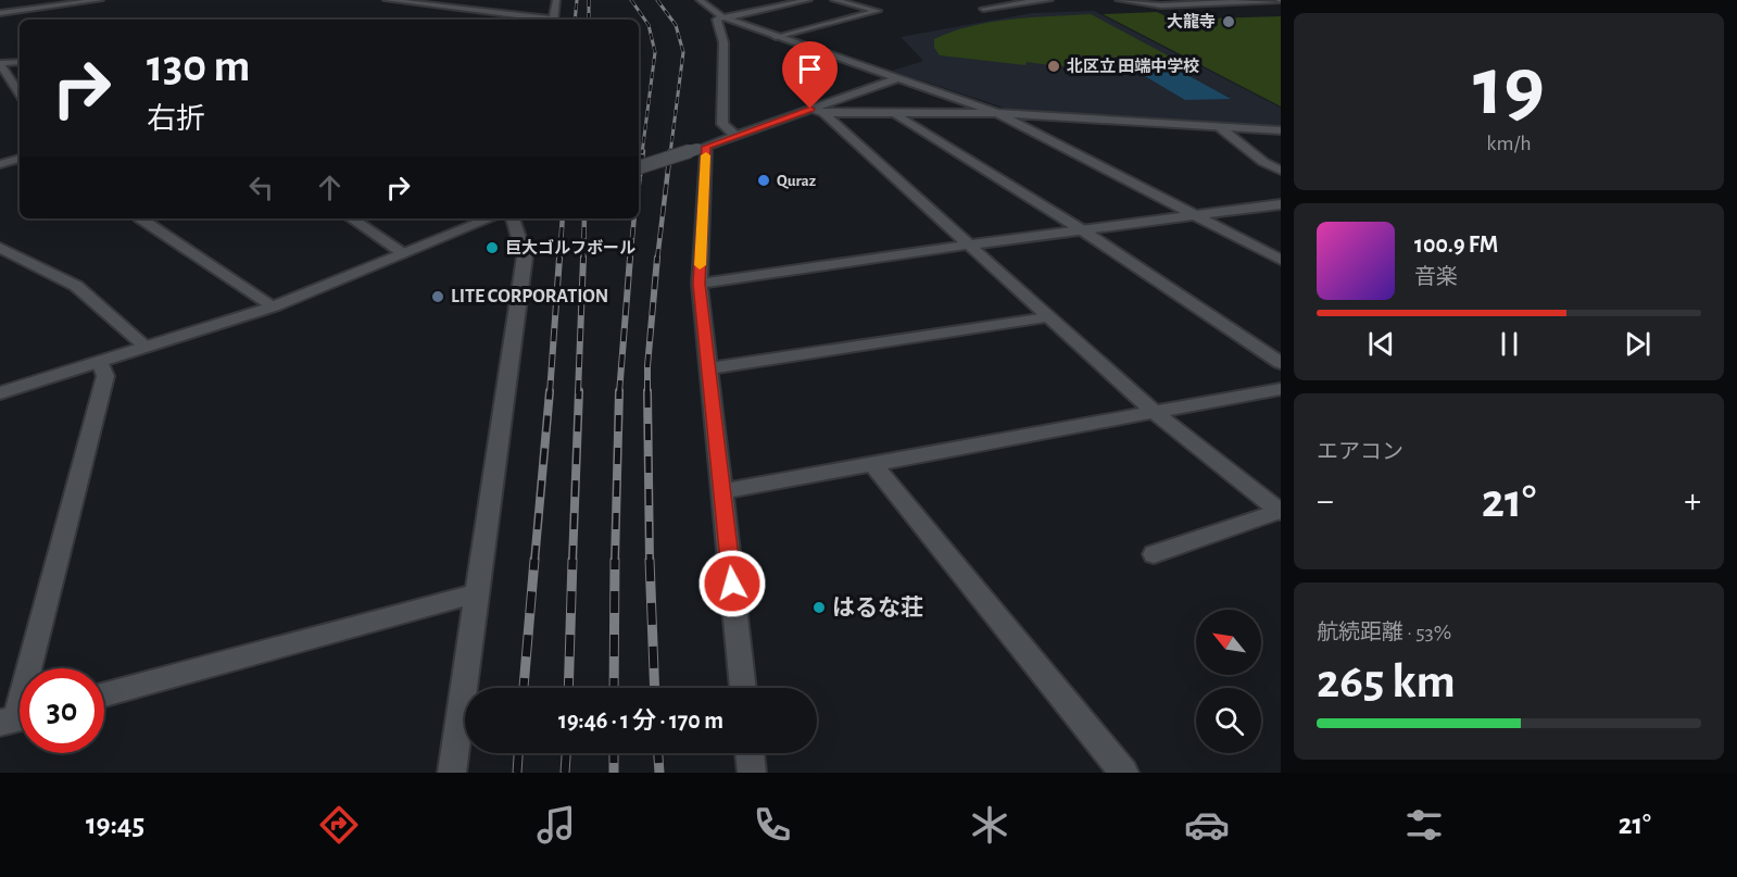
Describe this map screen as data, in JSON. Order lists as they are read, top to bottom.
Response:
{
  "places": [
    "大龍寺",
    "北区立 田端中学校",
    "Quraz",
    "巨大ゴルフボール",
    "LITE CORPORATION",
    "はるな荘"
  ],
  "north": "top left",
  "page": {
    "tile": [
      ["19", "km/h"],
      "エアコン",
      ["航続距離 · 53%", "265 km"]
    ],
    "turn": ["130 m", "右折"],
    "song": ["100.9 FM", "音楽"],
    "heat": ["−", "21°", "+"],
    "limit": "30",
    "trip": "19:46 · 1 分 · 170 m",
    "tabs": ["19:45", "21°"]
  }
}
